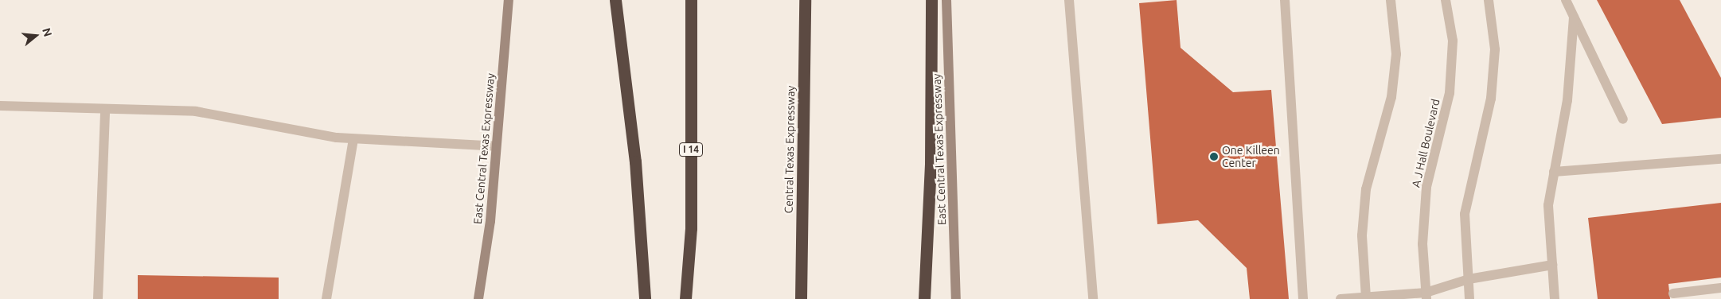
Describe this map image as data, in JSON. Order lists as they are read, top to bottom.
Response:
{
  "streets": {
    "highway": ["I 14", "Central Texas Expressway"],
    "main road": ["East Central Texas Expressway"],
    "street": ["A J Hall Boulevard"]
  },
  "places": ["One Killeen Center"],
  "north": "right"
}
